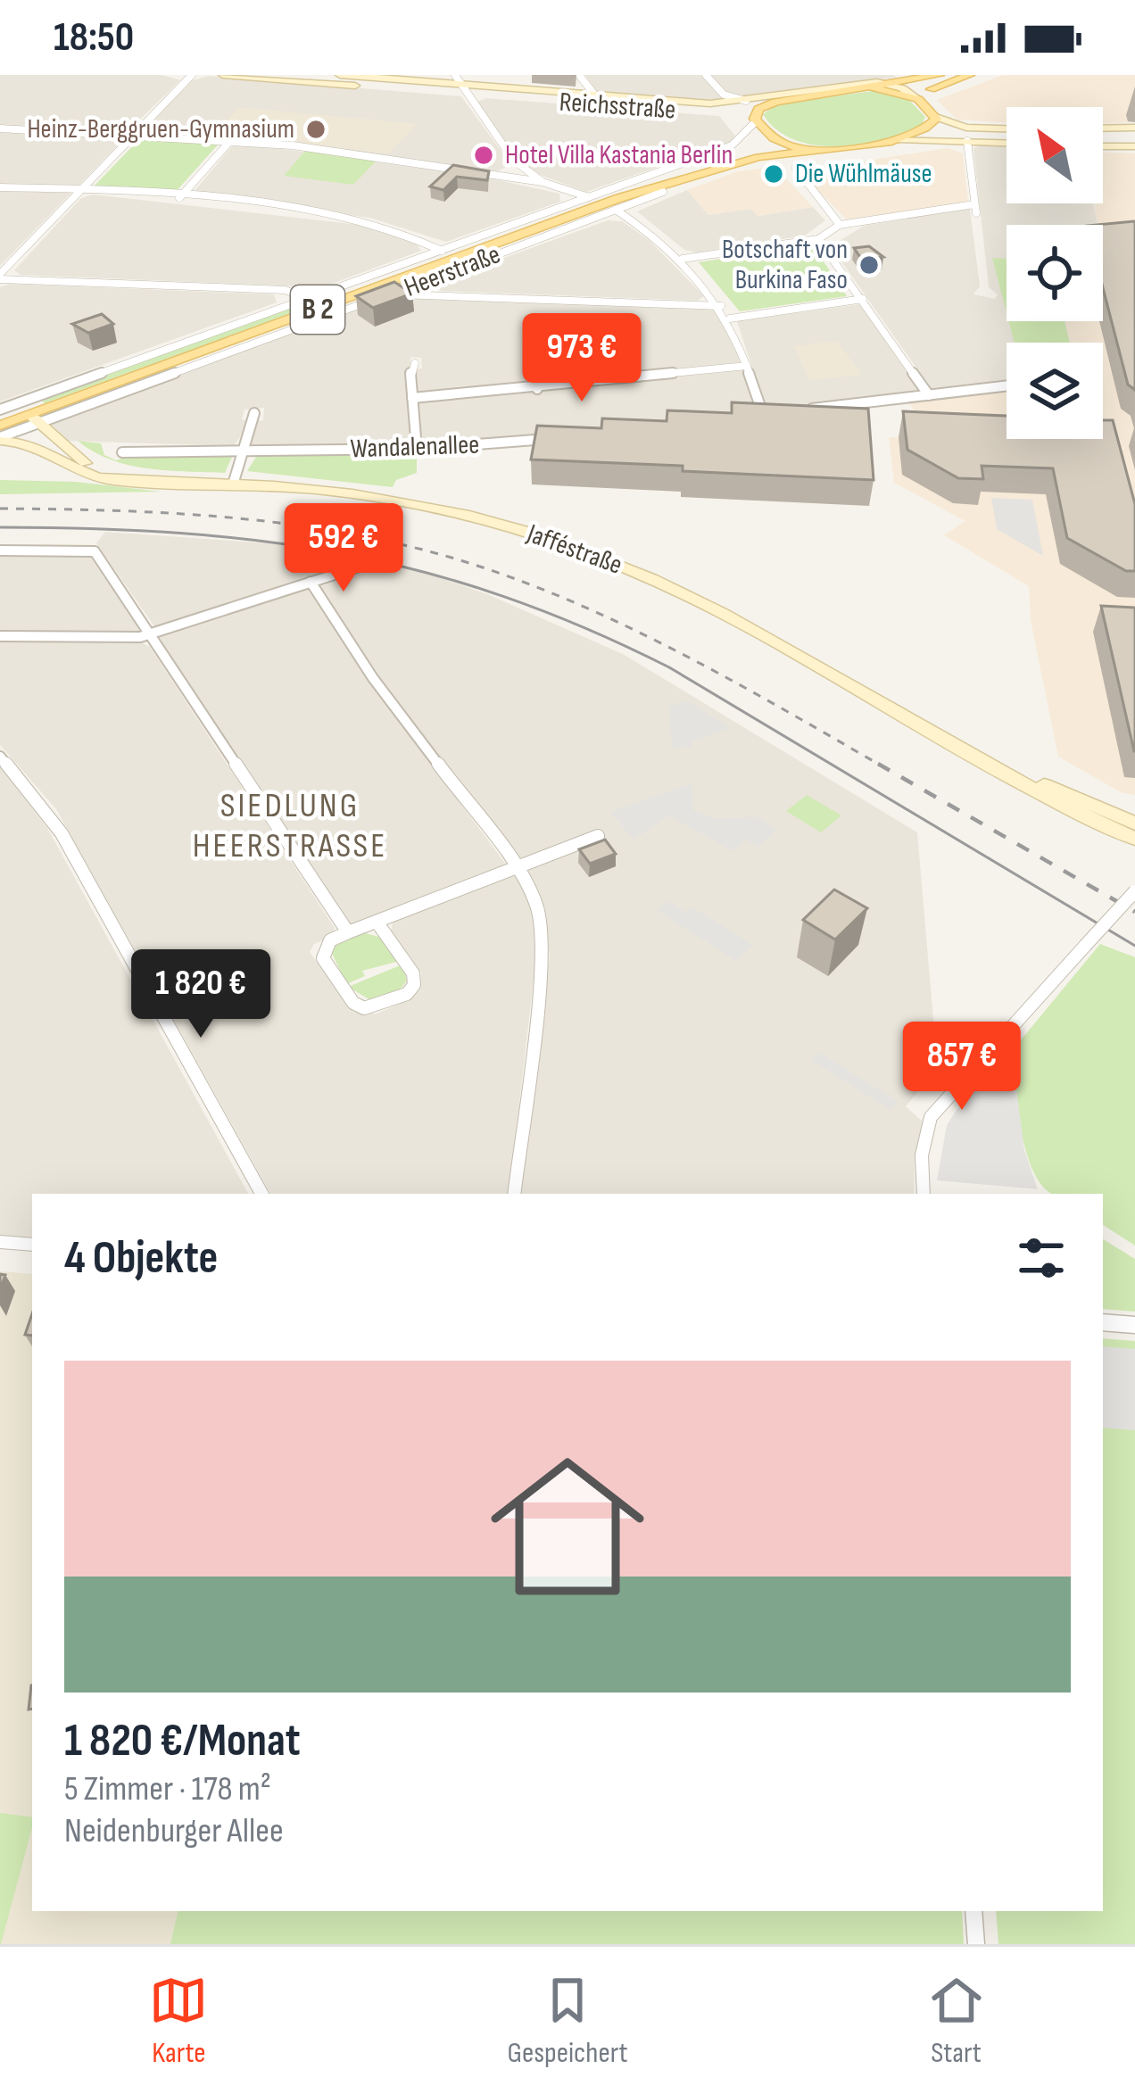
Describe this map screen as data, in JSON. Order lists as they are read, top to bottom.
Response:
{
  "streets": {
    "main road": [
      "Reichsstraße",
      "Heerstraße",
      "B 2",
      "Jafféstraße"
    ],
    "street": ["Wandalenallee"]
  },
  "crossings": [
    ["Reichsstraße", "Heerstraße"],
    ["Reichsstraße", "B 2"],
    ["Heerstraße", "B 2"],
    ["Heerstraße", "Jafféstraße"]
  ],
  "districts": ["SIEDLUNG HEERSTRASSE"],
  "places": [
    "Heinz-Berggruen-Gymnasium",
    "Hotel Villa Kastania Berlin",
    "Die Wühlmäuse",
    "Botschaft von Burkina Faso"
  ],
  "north": "top left",
  "page": {
    "status": "18:50",
    "price": [
      "973 €",
      "592 €",
      "1 820 €",
      "857 €"
    ],
    "heading": "4 Objekte",
    "list": [
      {
        "name": "1 820 €/Monat",
        "note": "5 Zimmer · 178 m² · Neidenburger Allee"
      }
    ],
    "tabs": ["Karte", "Gespeichert", "Start"]
  }
}
